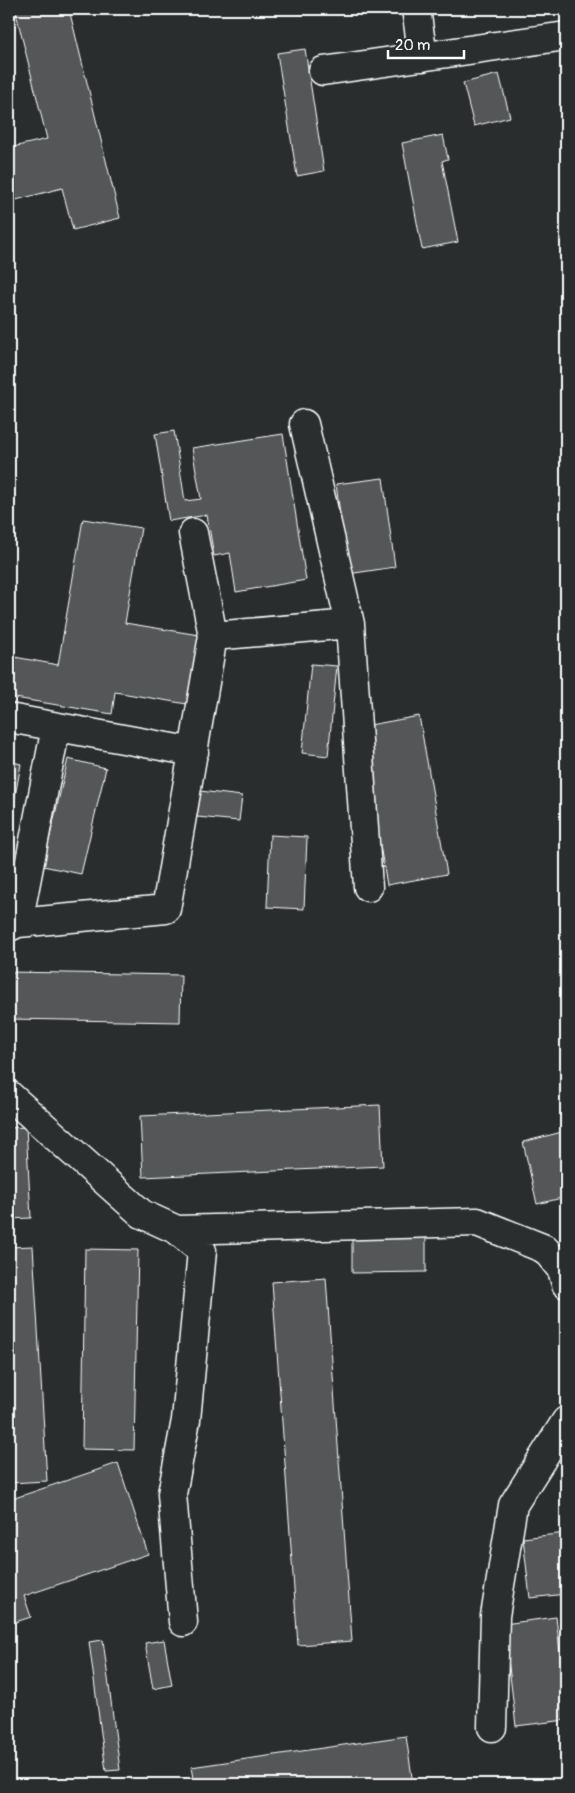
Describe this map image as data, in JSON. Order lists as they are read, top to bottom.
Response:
{
  "scale_bar": "20 m"
}
